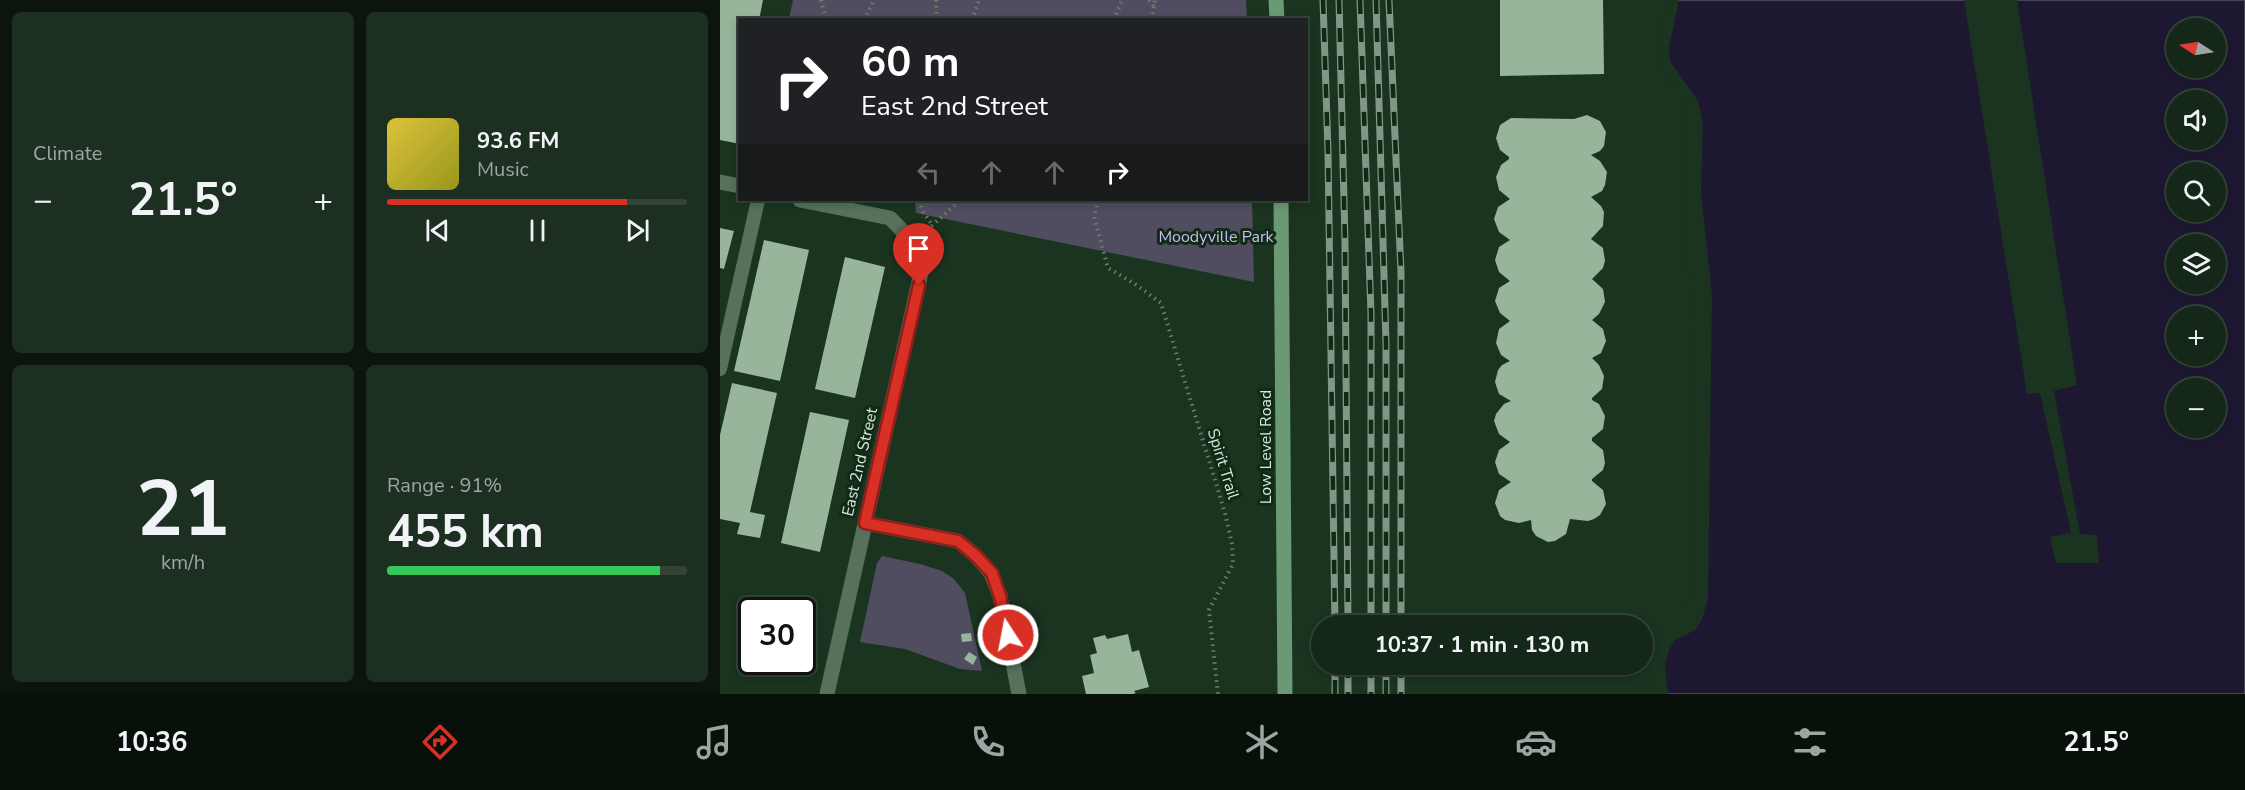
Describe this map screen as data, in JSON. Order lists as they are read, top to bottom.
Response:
{
  "streets": {
    "main road": ["Low Level Road"],
    "street": ["East 2nd Street"],
    "path": ["Spirit Trail"]
  },
  "parks": ["Moodyville Park"],
  "north": "left",
  "page": {
    "tile": [
      "Climate",
      ["21", "km/h"],
      ["Range · 91%", "455 km"]
    ],
    "map_buttons": ["+", "−"],
    "turn": ["60 m", "East 2nd Street"],
    "song": ["93.6 FM", "Music"],
    "heat": ["−", "21.5°", "+"],
    "limit": "30",
    "trip": "10:37 · 1 min · 130 m",
    "tabs": ["10:36", "21.5°"]
  }
}
